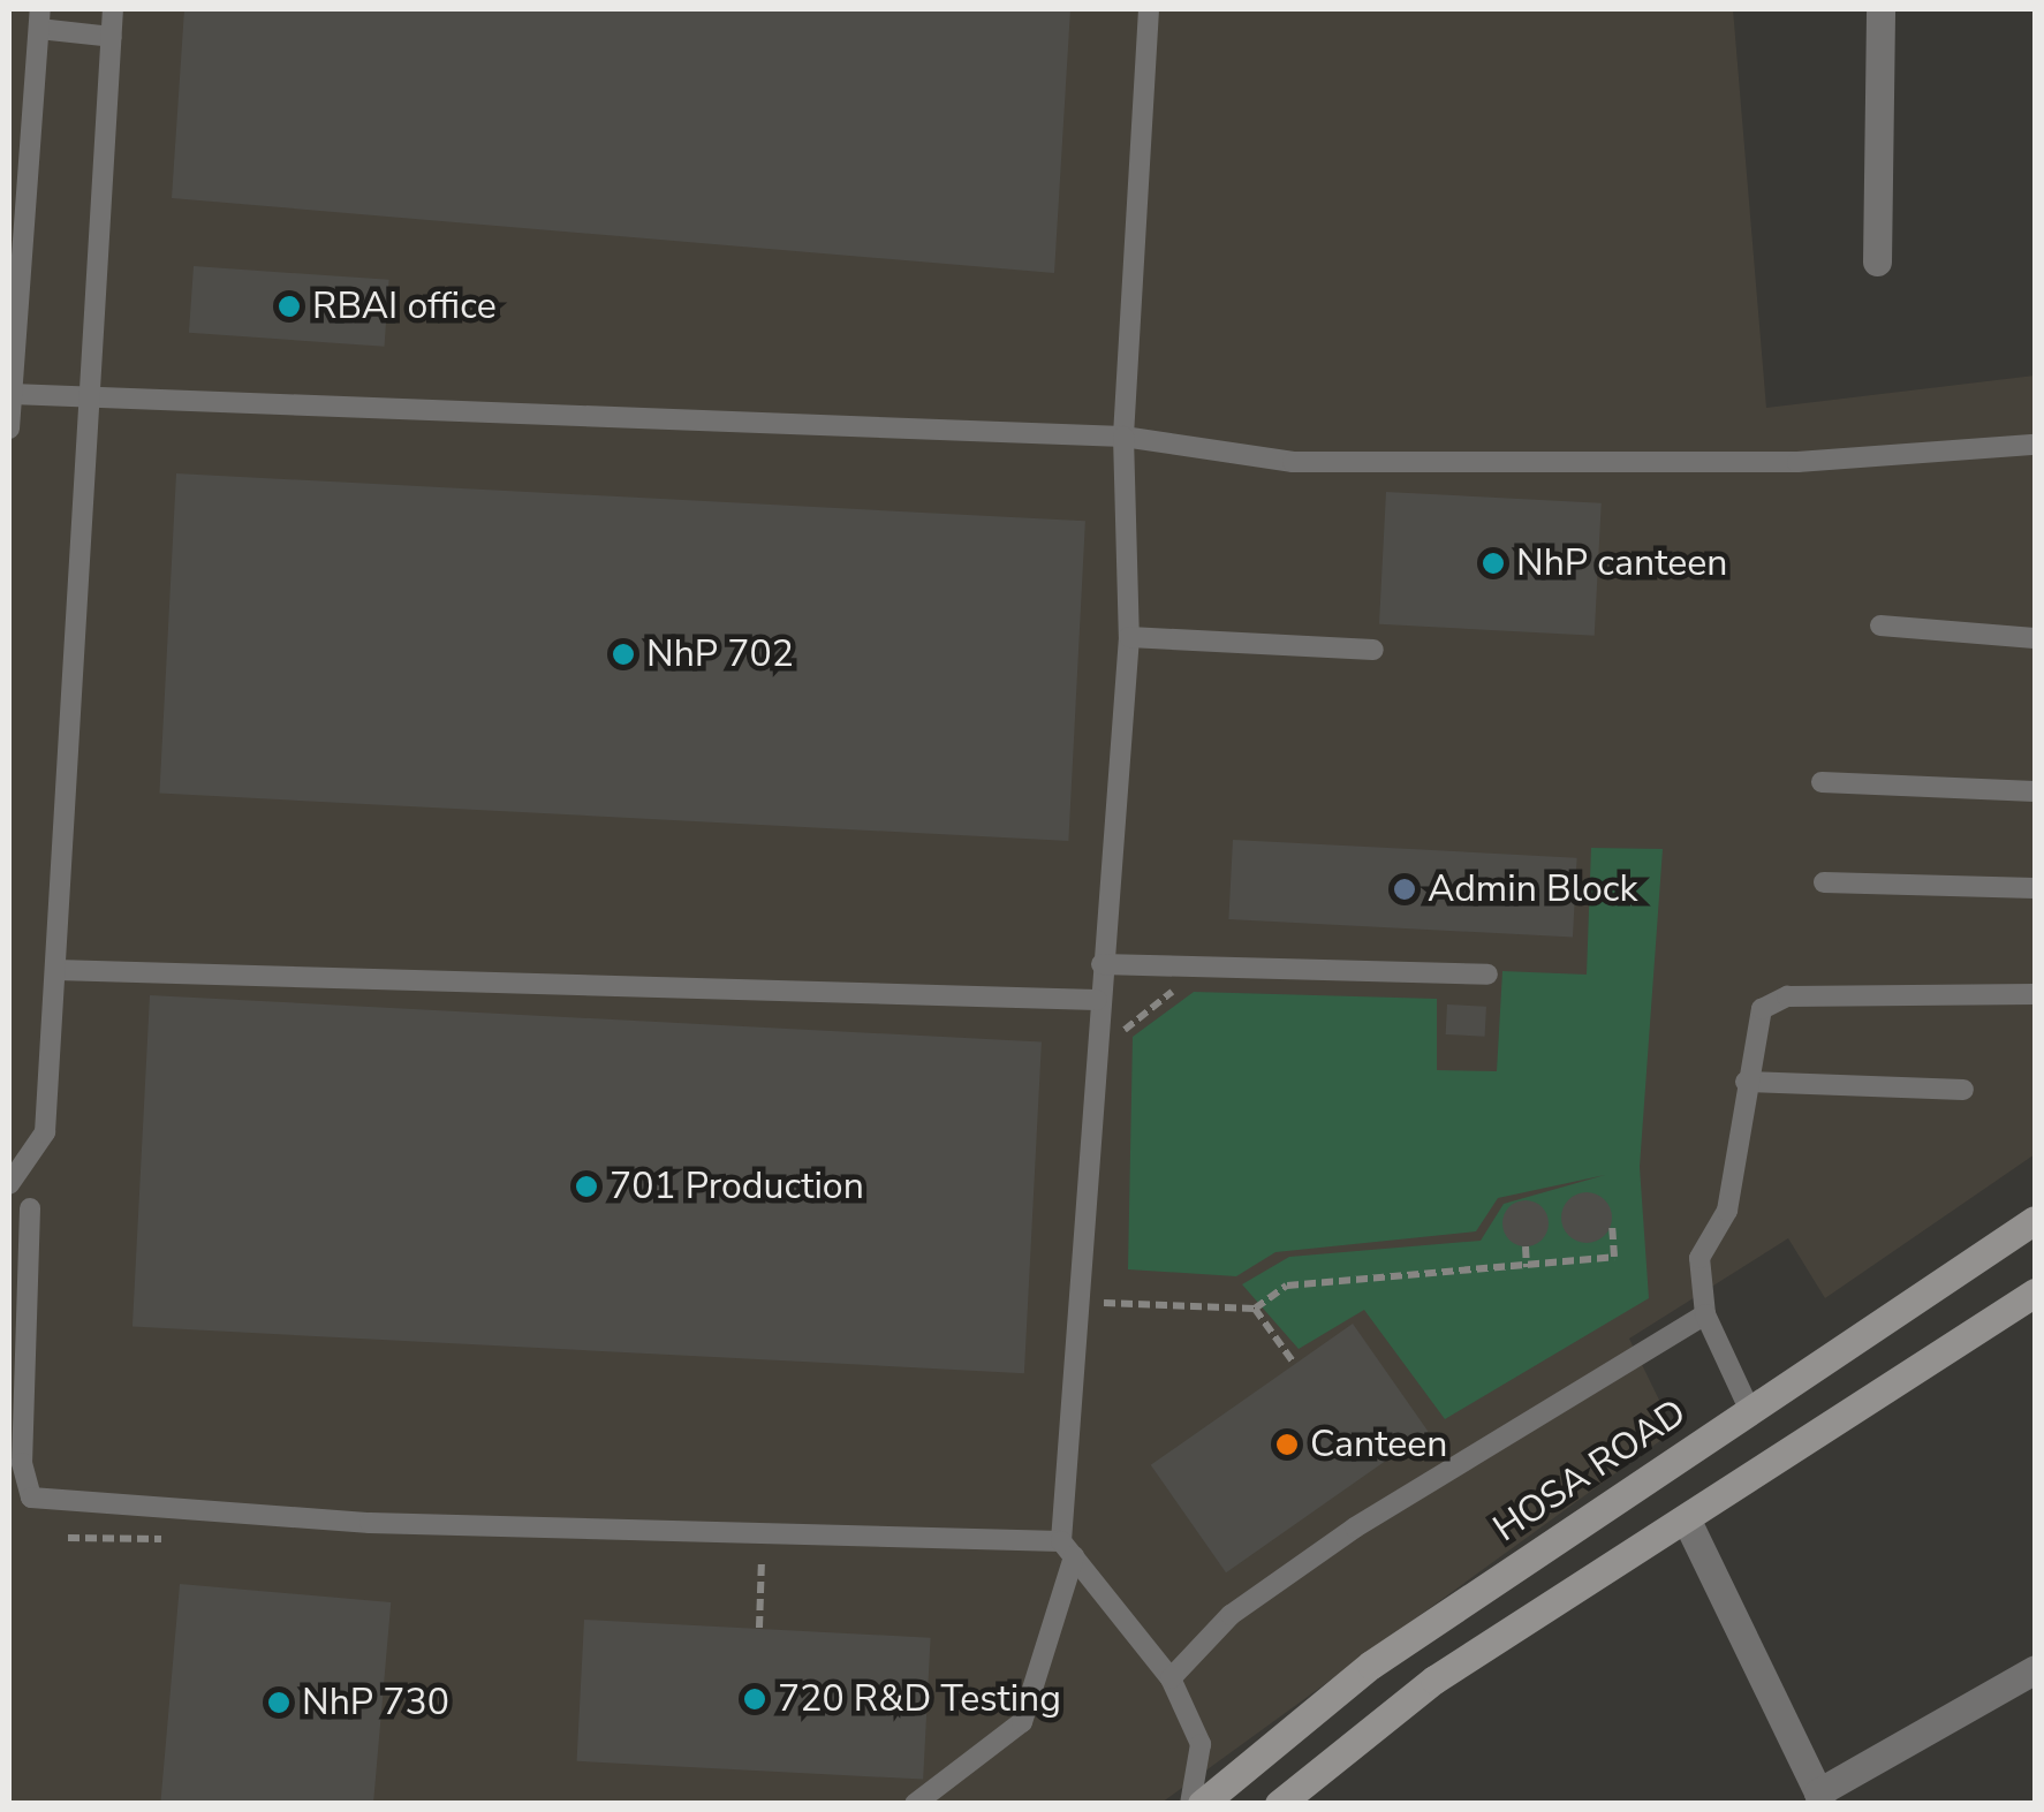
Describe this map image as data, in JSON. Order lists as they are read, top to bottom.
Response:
{
  "streets": {
    "main road": ["HOSA ROAD"]
  },
  "places": [
    "RBAI office",
    "NhP canteen",
    "NhP 702",
    "Admin Block",
    "701 Production",
    "Canteen",
    "720 R&D Testing",
    "NhP 730"
  ]
}
